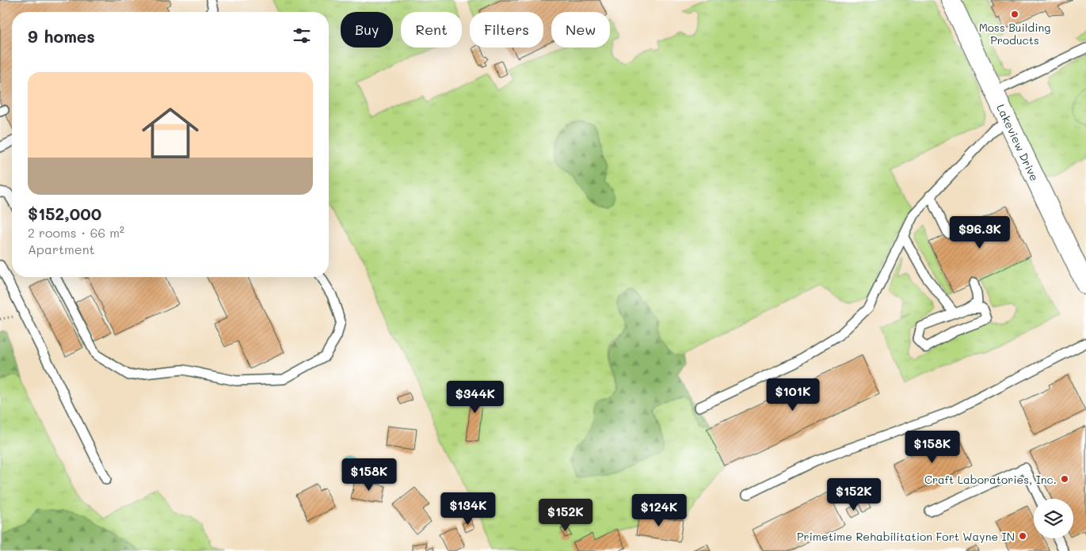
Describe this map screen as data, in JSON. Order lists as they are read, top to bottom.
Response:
{
  "streets": {
    "street": ["Lakeview Drive"]
  },
  "places": ["Moss Building Products", "Craft Laboratories, Inc.", "Primetime Rehabilitation Fort Wayne IN"],
  "page": {
    "chip": [
      "Buy",
      "Rent",
      "Filters",
      "New"
    ],
    "heading": "9 homes",
    "list": [
      {
        "name": "$152,000",
        "note": "2 rooms · 66 m² · Apartment"
      }
    ],
    "price": [
      "$96.3K",
      "$101K",
      "$344K",
      "$158K",
      "$158K",
      "$152K",
      "$134K",
      "$124K",
      "$152K"
    ]
  }
}
